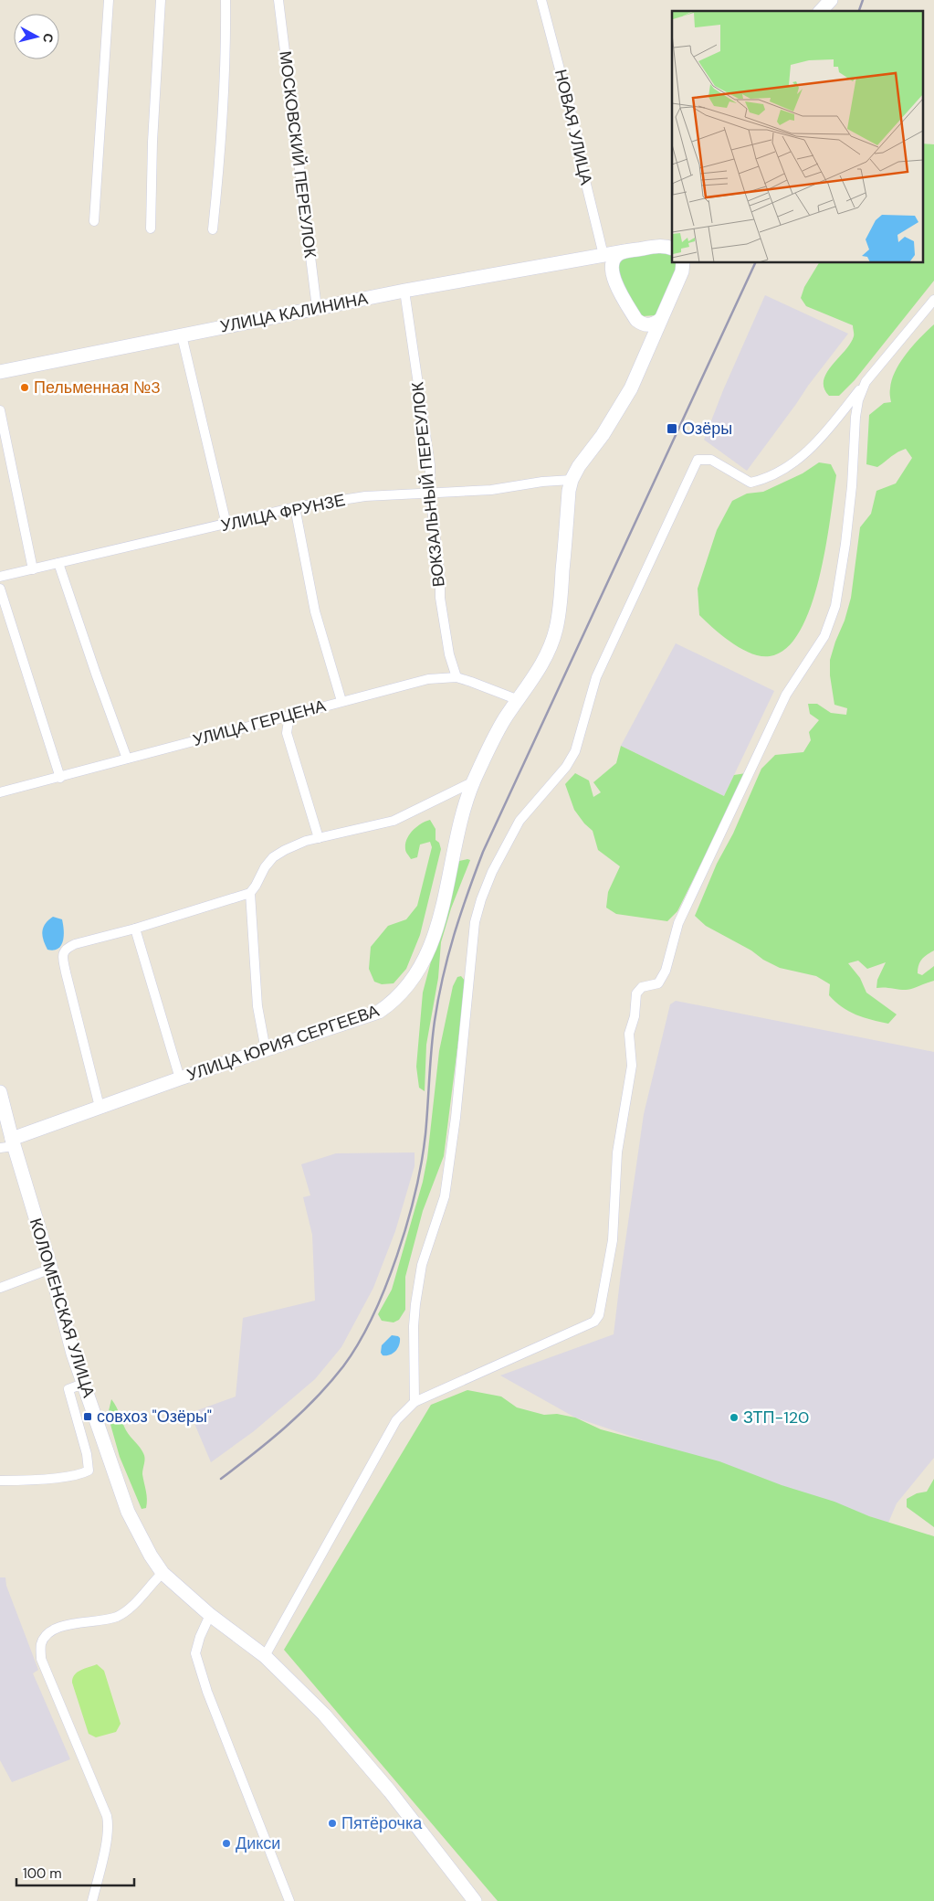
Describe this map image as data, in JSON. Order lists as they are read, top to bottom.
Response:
{
  "streets": {
    "street": [
      "НОВАЯ УЛИЦА",
      "МОСКОВСКИЙ ПЕРЕУЛОК",
      "УЛИЦА КАЛИНИНА",
      "ВОКЗАЛЬНЫЙ ПЕРЕУЛОК",
      "УЛИЦА ФРУНЗЕ",
      "УЛИЦА ГЕРЦЕНА",
      "УЛИЦА ЮРИЯ СЕРГЕЕВА",
      "КОЛОМЕНСКАЯ УЛИЦА"
    ]
  },
  "crossings": [
    ["НОВАЯ УЛИЦА", "УЛИЦА КАЛИНИНА"],
    ["МОСКОВСКИЙ ПЕРЕУЛОК", "УЛИЦА КАЛИНИНА"],
    ["УЛИЦА КАЛИНИНА", "ВОКЗАЛЬНЫЙ ПЕРЕУЛОК"],
    ["ВОКЗАЛЬНЫЙ ПЕРЕУЛОК", "УЛИЦА ФРУНЗЕ"],
    ["ВОКЗАЛЬНЫЙ ПЕРЕУЛОК", "УЛИЦА ГЕРЦЕНА"],
    ["УЛИЦА ФРУНЗЕ", "УЛИЦА ЮРИЯ СЕРГЕЕВА"],
    ["УЛИЦА ГЕРЦЕНА", "УЛИЦА ЮРИЯ СЕРГЕЕВА"],
    ["УЛИЦА ЮРИЯ СЕРГЕЕВА", "КОЛОМЕНСКАЯ УЛИЦА"]
  ],
  "places": {
    "other": [
      "Пельменная №3",
      "ЗТП-120",
      "Пятёрочка",
      "Дикси"
    ],
    "transit": ["Озёры", "совхоз \"Озёры\""]
  },
  "scale_bar": "100 m",
  "north": "right"
}
